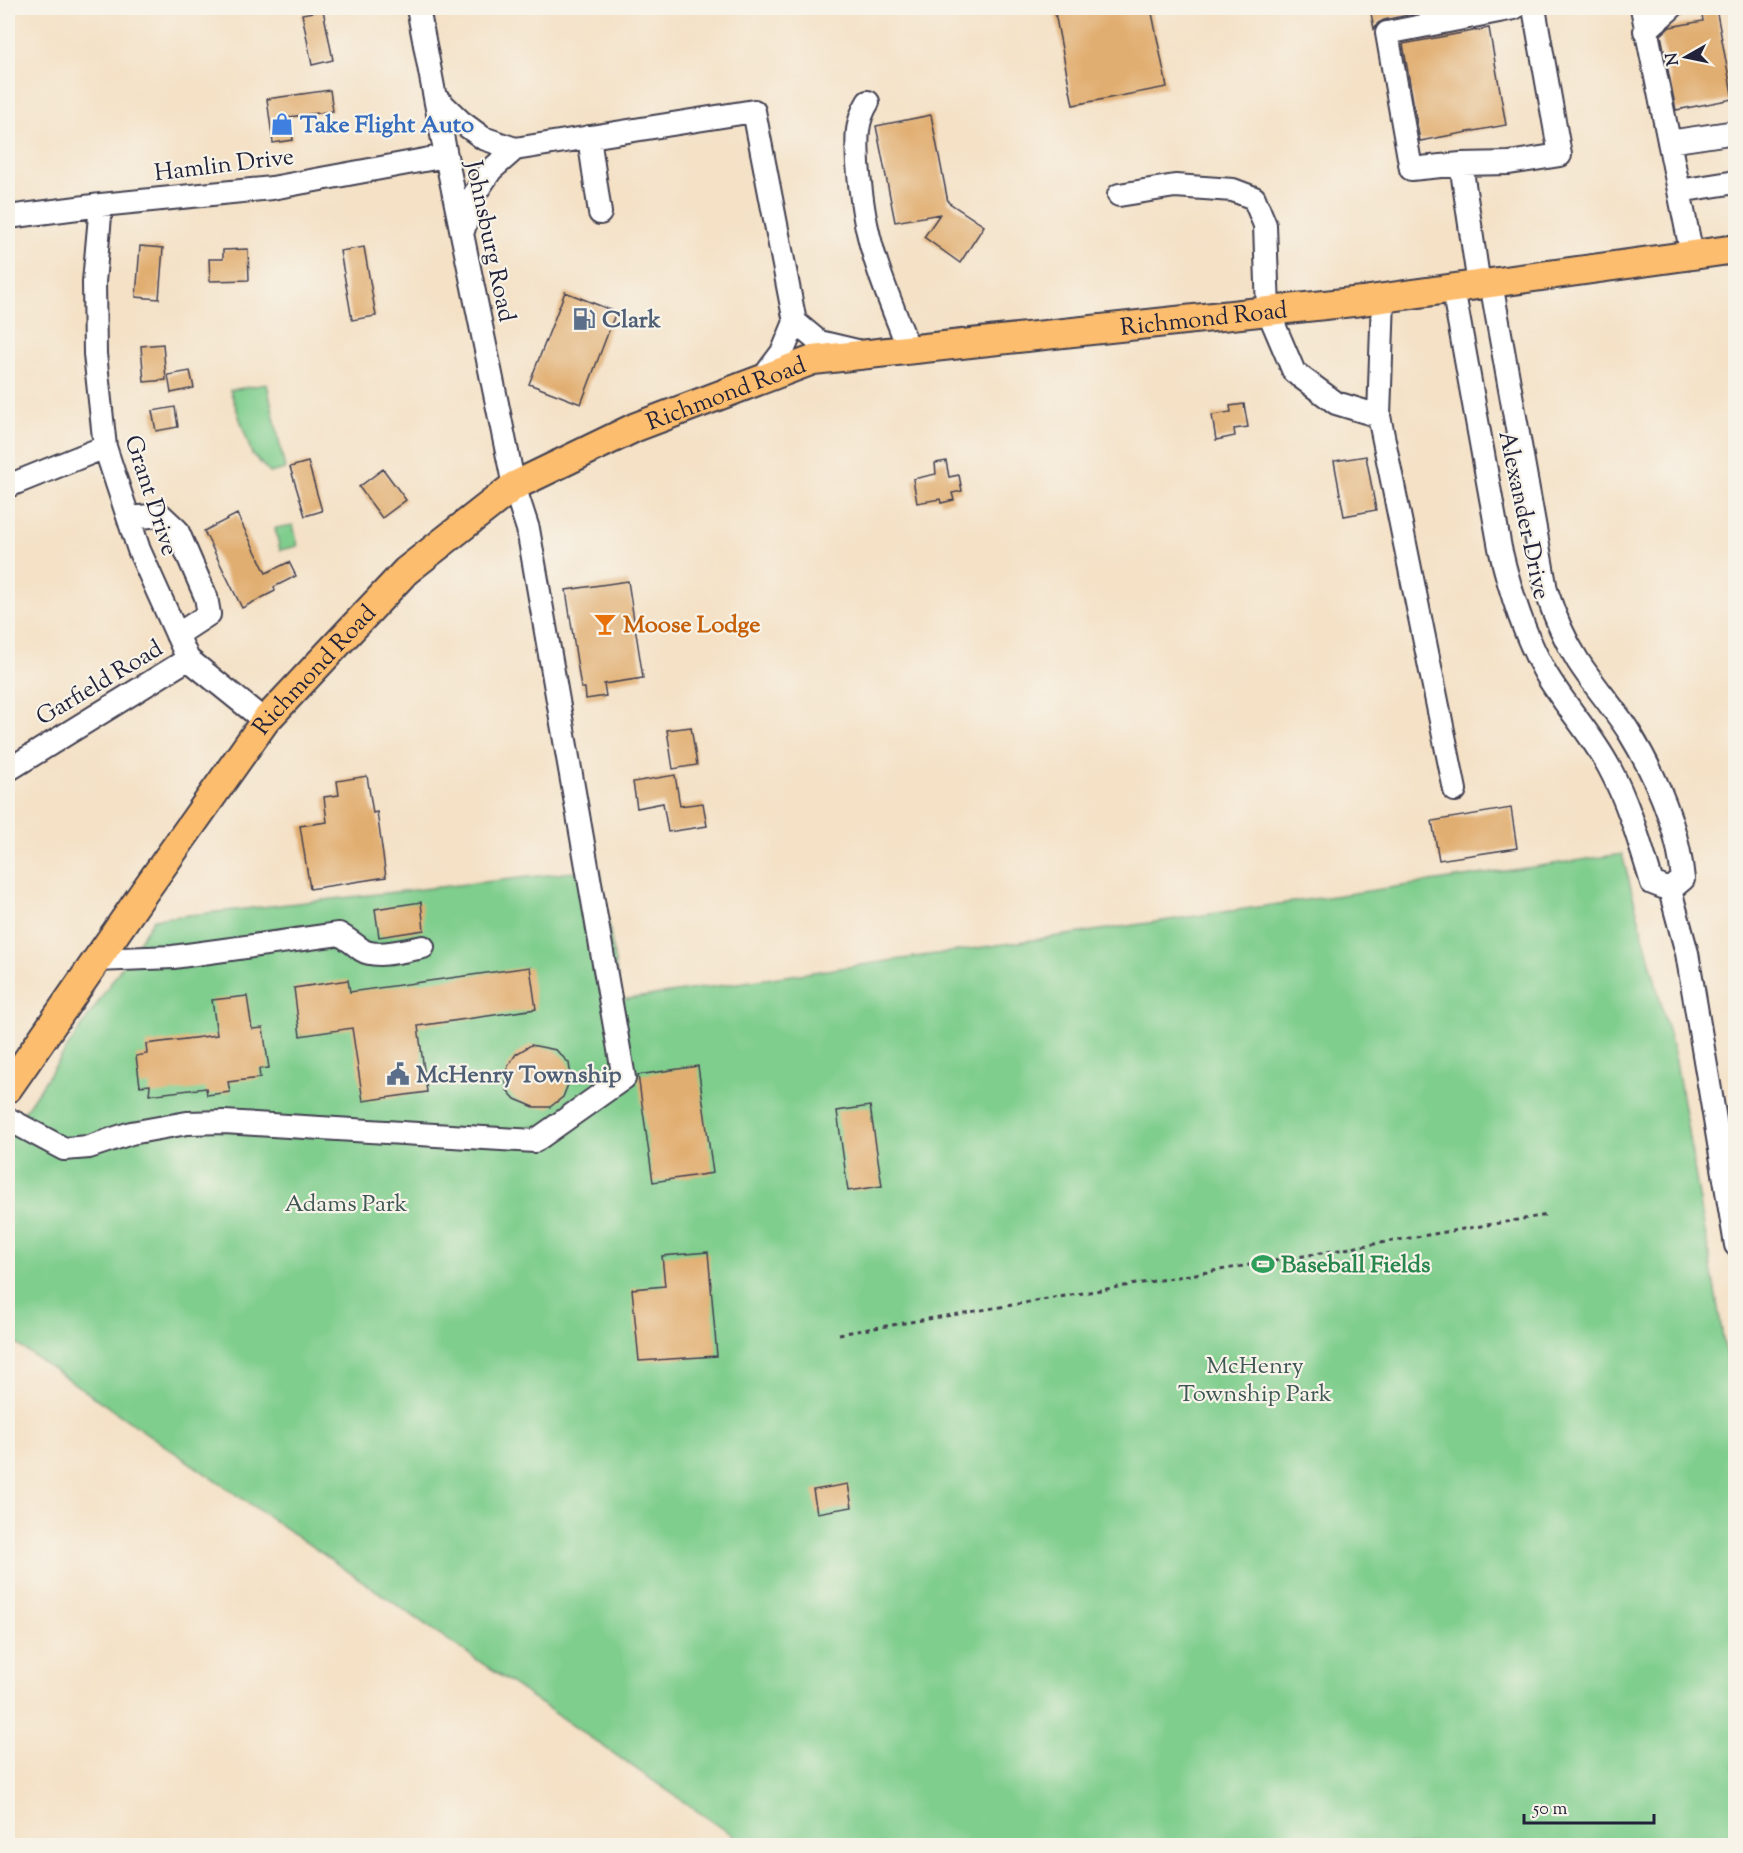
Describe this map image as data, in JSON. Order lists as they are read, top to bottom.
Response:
{
  "streets": {
    "main road": ["Richmond Road"],
    "street": [
      "Hamlin Drive",
      "Johnsburg Road",
      "Grant Drive",
      "Alexander Drive",
      "Garfield Road"
    ]
  },
  "crossings": [
    ["Hamlin Drive", "Johnsburg Road"],
    ["Hamlin Drive", "Grant Drive"],
    ["Johnsburg Road", "Richmond Road"],
    ["Richmond Road", "Grant Drive"],
    ["Richmond Road", "Alexander Drive"],
    ["Grant Drive", "Garfield Road"]
  ],
  "parks": ["Adams Park", "McHenry Township Park"],
  "places": {
    "shop": ["Take Flight Auto"],
    "fuel station": ["Clark"],
    "bar": ["Moose Lodge"],
    "public building": ["McHenry Township"],
    "sports": ["Baseball Fields"]
  },
  "scale_bar": "50 m",
  "north": "left"
}
